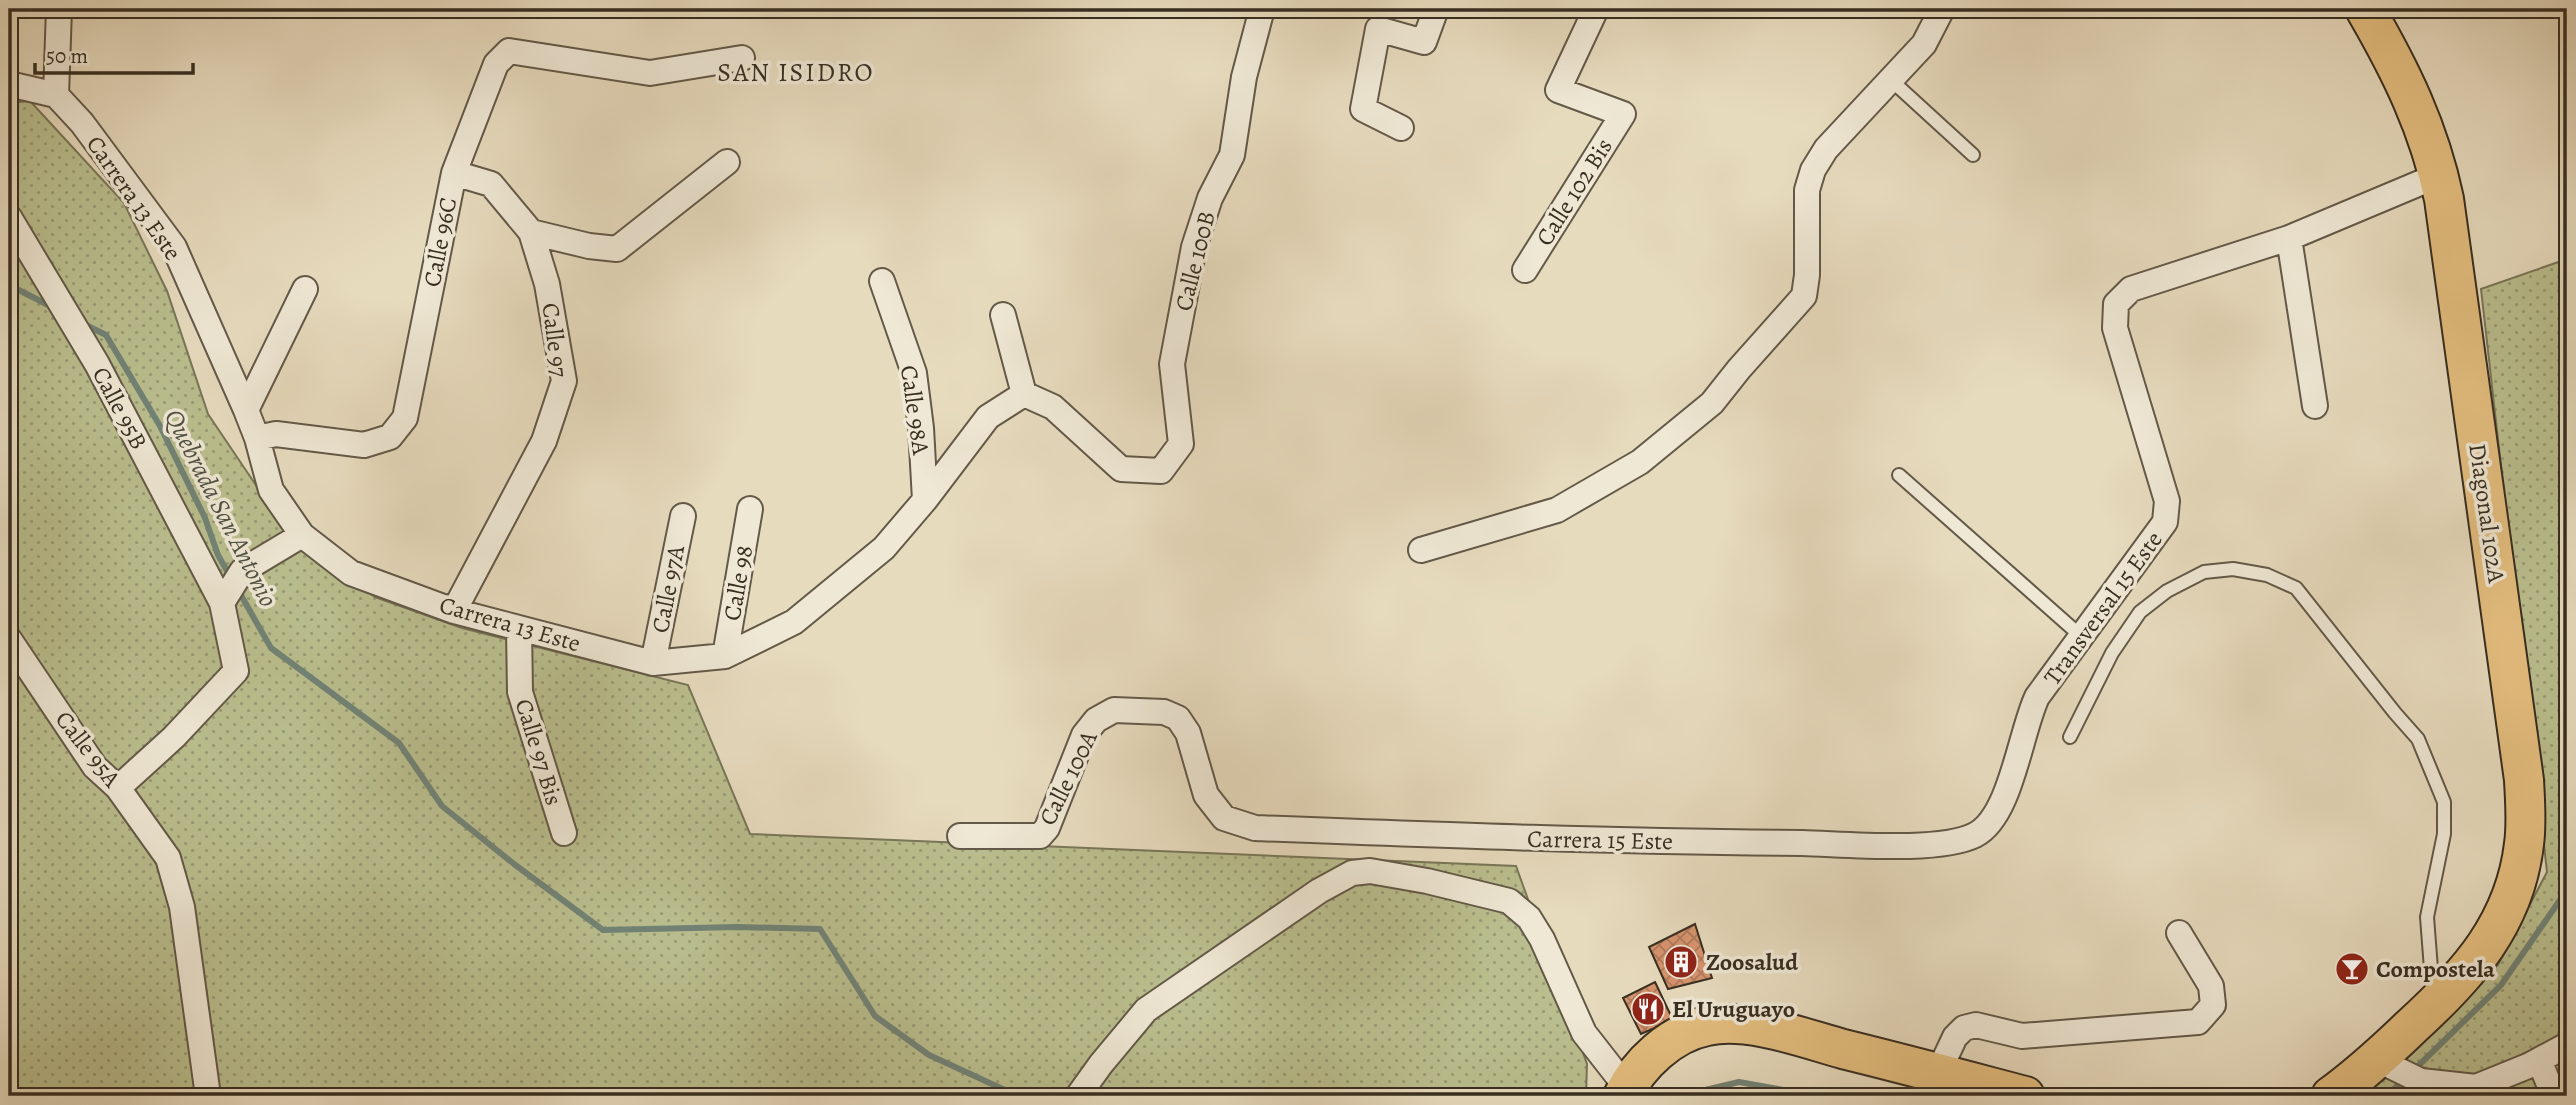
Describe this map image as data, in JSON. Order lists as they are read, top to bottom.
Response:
{
  "streets": {
    "main road": ["Diagonal 102A"],
    "street": [
      "Calle 102 Bis",
      "Carrera 13 Este",
      "Calle 96C",
      "Calle 100B",
      "Calle 97",
      "Calle 95B",
      "Calle 98A",
      "Calle 98",
      "Calle 97A",
      "Transversal 15 Este",
      "Calle 95A",
      "Calle 97 Bis",
      "Calle 100A",
      "Carrera 15 Este"
    ]
  },
  "crossings": [
    ["Carrera 13 Este", "Calle 96C"],
    ["Carrera 13 Este", "Calle 100B"],
    ["Carrera 13 Este", "Calle 97"],
    ["Carrera 13 Este", "Calle 98A"],
    ["Carrera 13 Este", "Calle 98"],
    ["Carrera 13 Este", "Calle 97A"],
    ["Carrera 13 Este", "Calle 97 Bis"],
    ["Calle 96C", "Calle 97"],
    ["Calle 95B", "Calle 95A"],
    ["Diagonal 102A", "Transversal 15 Este"],
    ["Transversal 15 Este", "Carrera 15 Este"],
    ["Calle 100A", "Carrera 15 Este"]
  ],
  "districts": ["SAN ISIDRO"],
  "water": ["Quebrada San Antonio"],
  "places": {
    "building": ["Zoosalud"],
    "bar": ["Compostela"],
    "restaurant": ["El Uruguayo"]
  },
  "scale_bar": "50 m"
}
